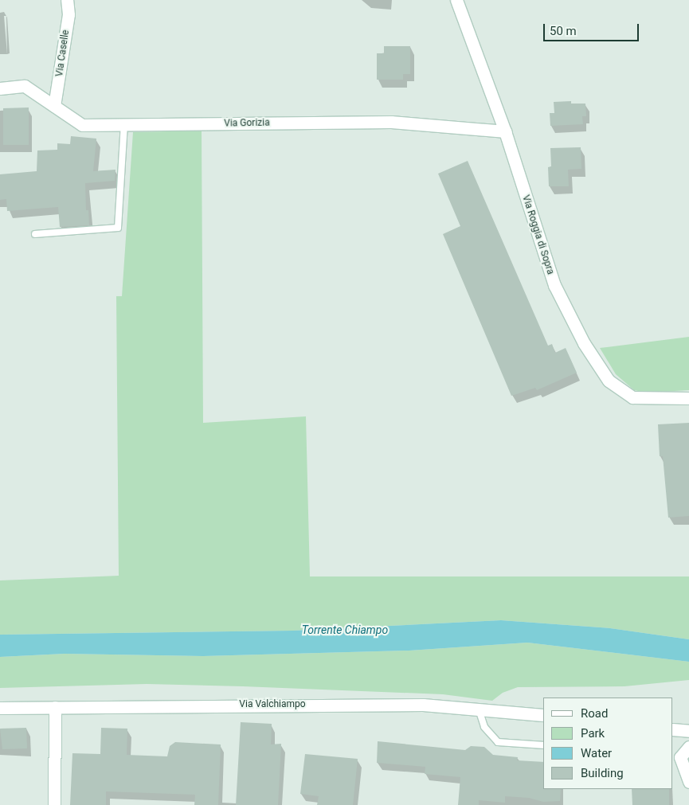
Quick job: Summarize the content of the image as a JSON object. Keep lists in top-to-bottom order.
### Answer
{
  "streets": {
    "street": [
      "Via Caselle",
      "Via Gorizia",
      "Via Roggia di Sopra",
      "Via Valchiampo"
    ]
  },
  "crossings": [
    ["Via Caselle", "Via Gorizia"],
    ["Via Gorizia", "Via Roggia di Sopra"]
  ],
  "water": ["Torrente Chiampo"],
  "legend": [
    "Road",
    "Park",
    "Water",
    "Building"
  ],
  "scale_bar": "50 m"
}
